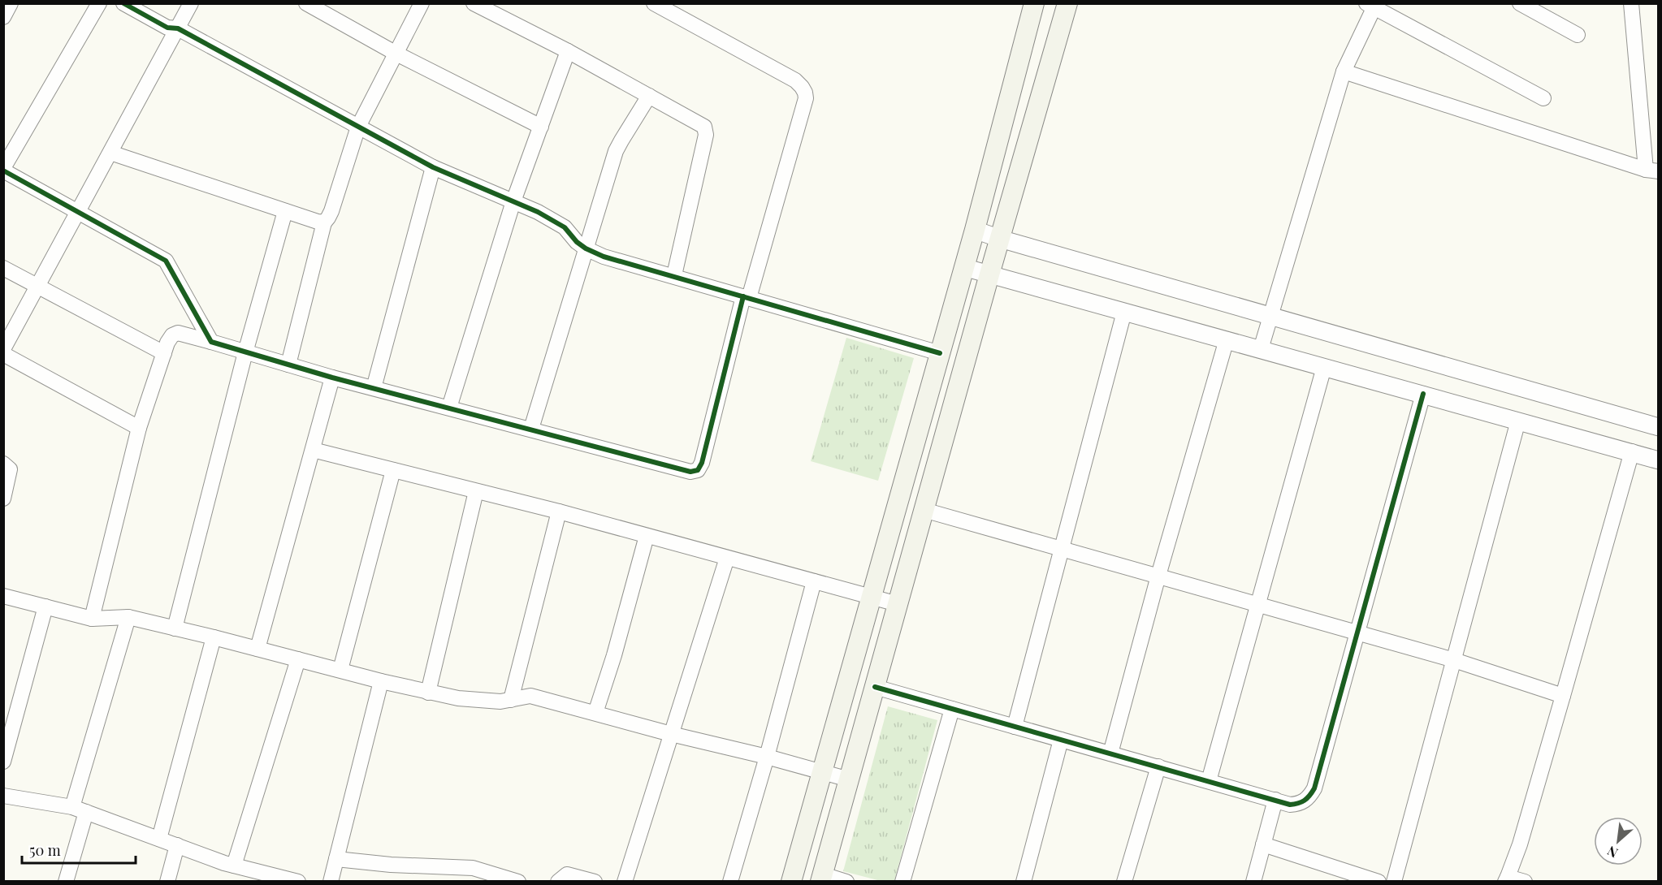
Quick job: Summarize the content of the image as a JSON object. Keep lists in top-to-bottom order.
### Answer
{
  "scale_bar": "50 m",
  "north": "bottom left"
}
